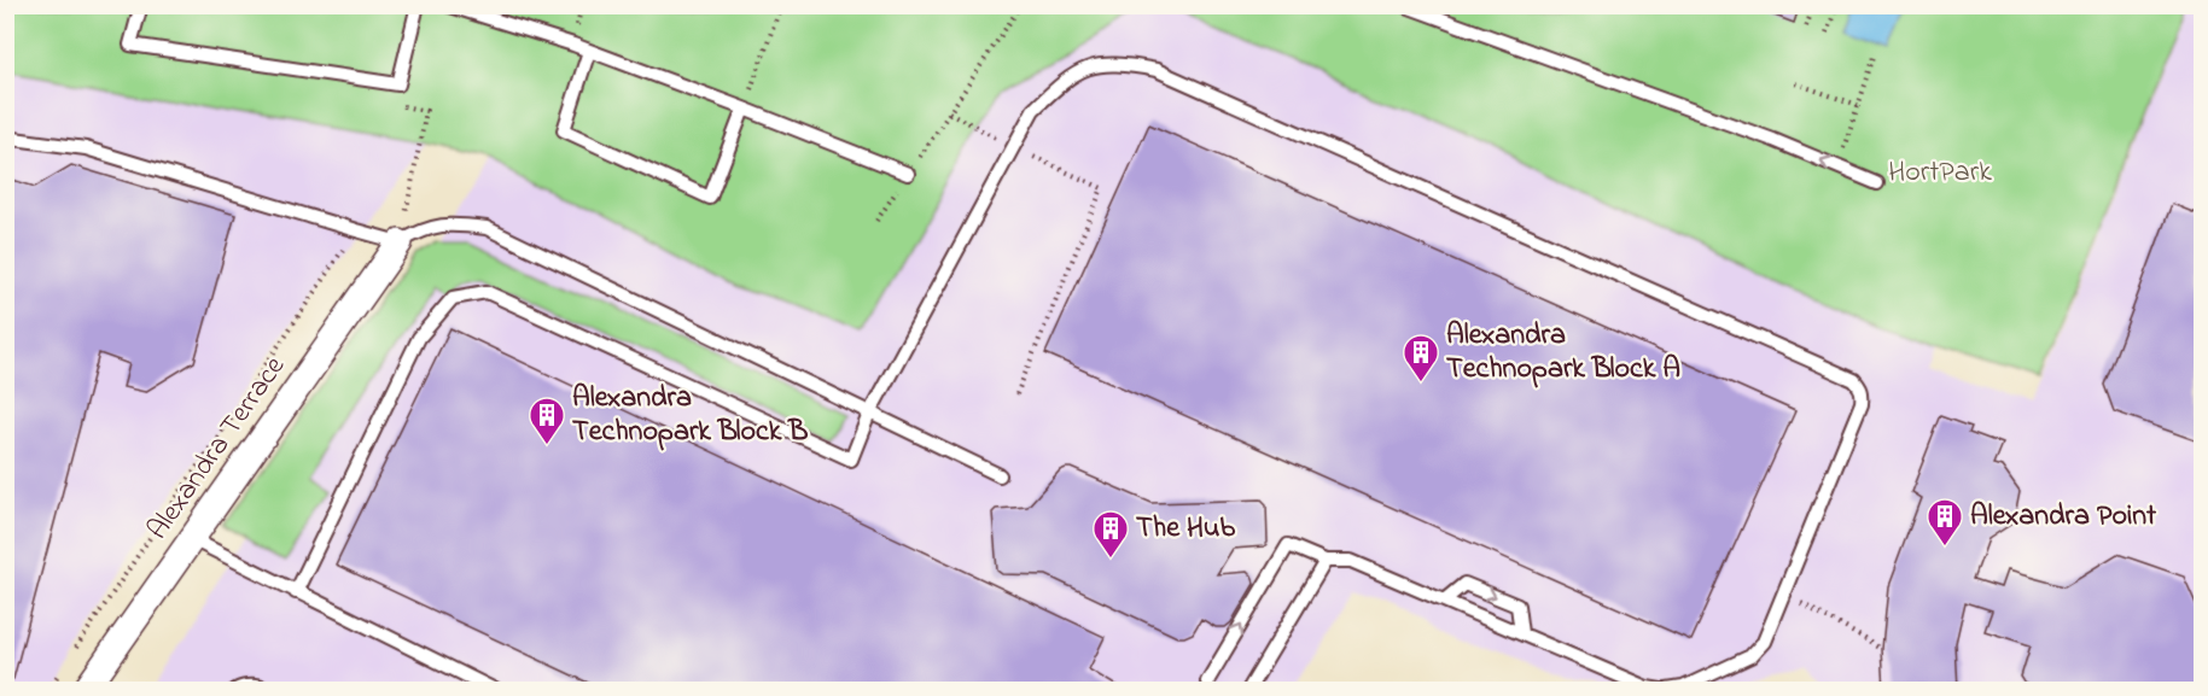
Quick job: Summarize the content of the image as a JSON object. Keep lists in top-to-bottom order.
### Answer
{
  "streets": {
    "street": ["Alexandra Terrace"]
  },
  "parks": ["HortPark"],
  "places": {
    "building": [
      "Alexandra Technopark Block A",
      "Alexandra Technopark Block B",
      "Alexandra Point",
      "The Hub"
    ]
  }
}
